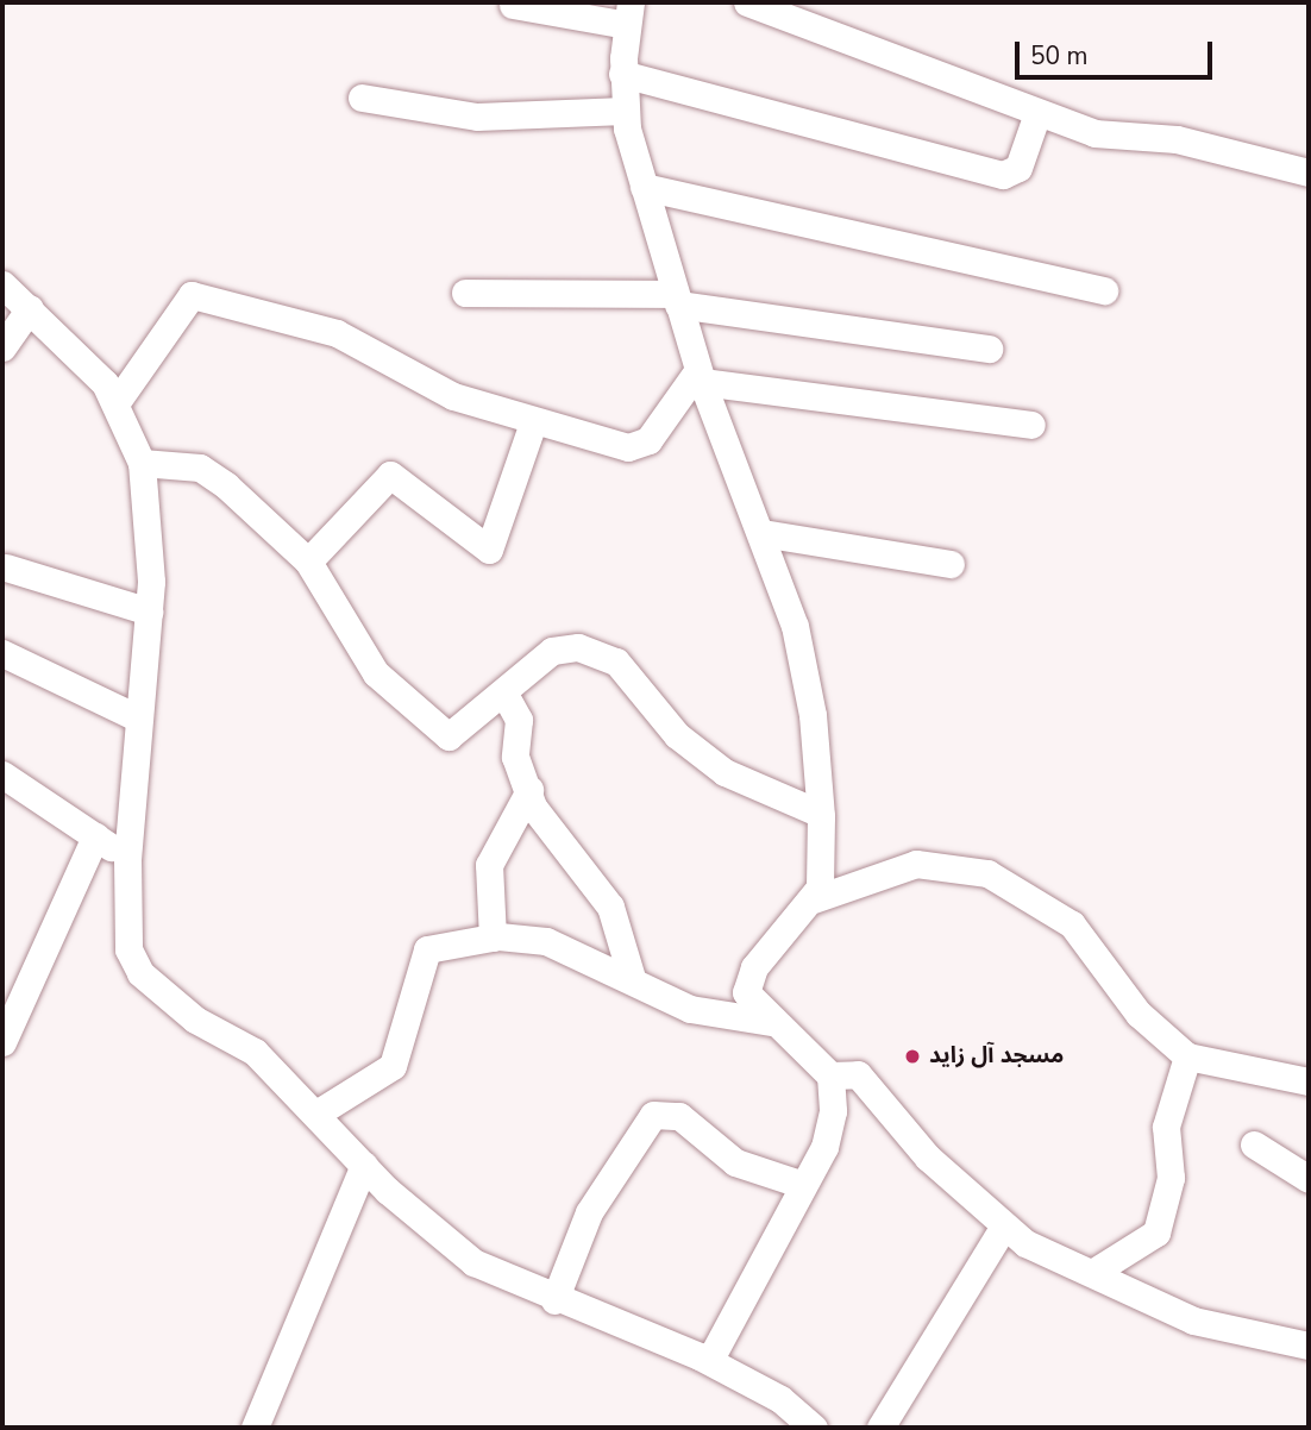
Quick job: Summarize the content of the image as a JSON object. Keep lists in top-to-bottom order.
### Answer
{
  "places": ["مسجد آل زايد"],
  "scale_bar": "50 m"
}
